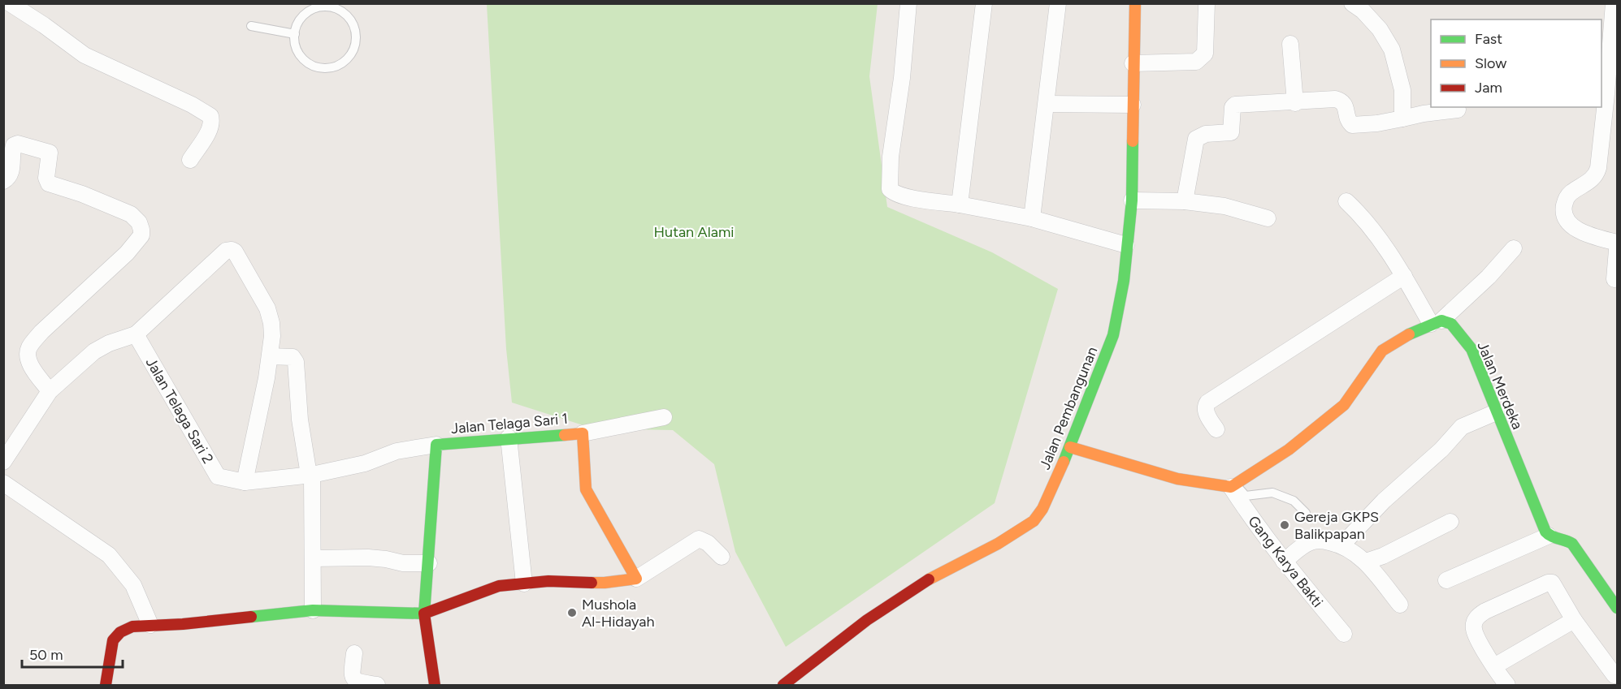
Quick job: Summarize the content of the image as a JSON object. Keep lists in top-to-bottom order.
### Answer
{
  "streets": {
    "street": [
      "Jalan Merdeka",
      "Jalan Pembangunan",
      "Jalan Telaga Sari 2",
      "Jalan Telaga Sari 1",
      "Gang Karya Bakti"
    ]
  },
  "crossings": [
    ["Jalan Telaga Sari 2", "Jalan Telaga Sari 1"]
  ],
  "parks": ["Hutan Alami"],
  "places": ["Gereja GKPS Balikpapan", "Mushola Al-Hidayah"],
  "legend": ["Fast", "Slow", "Jam"],
  "scale_bar": "50 m"
}
